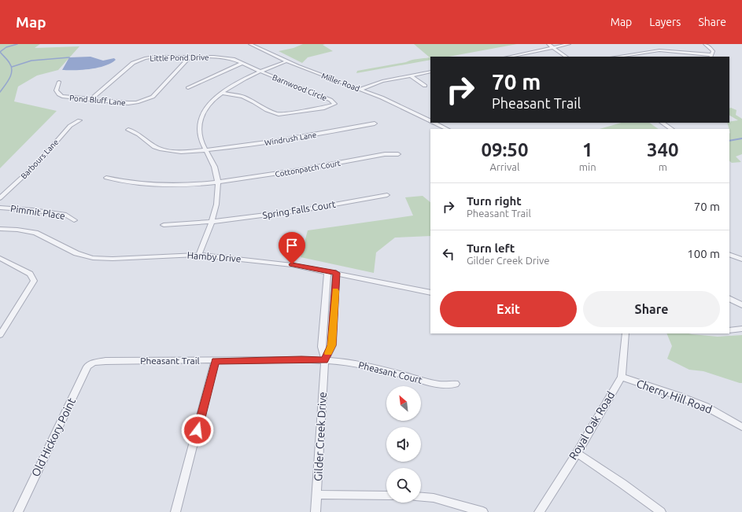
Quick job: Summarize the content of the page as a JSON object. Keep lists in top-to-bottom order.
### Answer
{
  "streets": {
    "street": [
      "Little Pond Drive",
      "Miller Road",
      "Barnwood Circle",
      "Pond Bluff Lane",
      "Windrush Lane",
      "Barbours Lane",
      "Cottonpatch Court",
      "Spring Falls Court",
      "Pimmit Place",
      "Hamby Drive",
      "Pheasant Trail",
      "Pheasant Court",
      "Cherry Hill Road",
      "Royal Oak Road",
      "Gilder Creek Drive",
      "Old Hickory Point"
    ]
  },
  "crossings": [
    ["Little Pond Drive", "Barnwood Circle"],
    ["Little Pond Drive", "Pond Bluff Lane"],
    ["Hamby Drive", "Gilder Creek Drive"],
    ["Pheasant Trail", "Pheasant Court"],
    ["Pheasant Trail", "Gilder Creek Drive"],
    ["Pheasant Trail", "Old Hickory Point"],
    ["Pheasant Court", "Gilder Creek Drive"],
    ["Cherry Hill Road", "Royal Oak Road"]
  ],
  "north": "top left",
  "page": {
    "header": "Map",
    "nav": ["Map", "Layers", "Share"],
    "turn": ["70 m", "Pheasant Trail"],
    "eta": [
      "09:50",
      "Arrival",
      "1",
      "min",
      "340",
      "m"
    ],
    "list": [
      {
        "name": "Turn right",
        "note": "Pheasant Trail",
        "value": "70 m"
      },
      {
        "name": "Turn left",
        "note": "Gilder Creek Drive",
        "value": "100 m"
      }
    ],
    "buttons": ["Exit", "Share"]
  }
}
